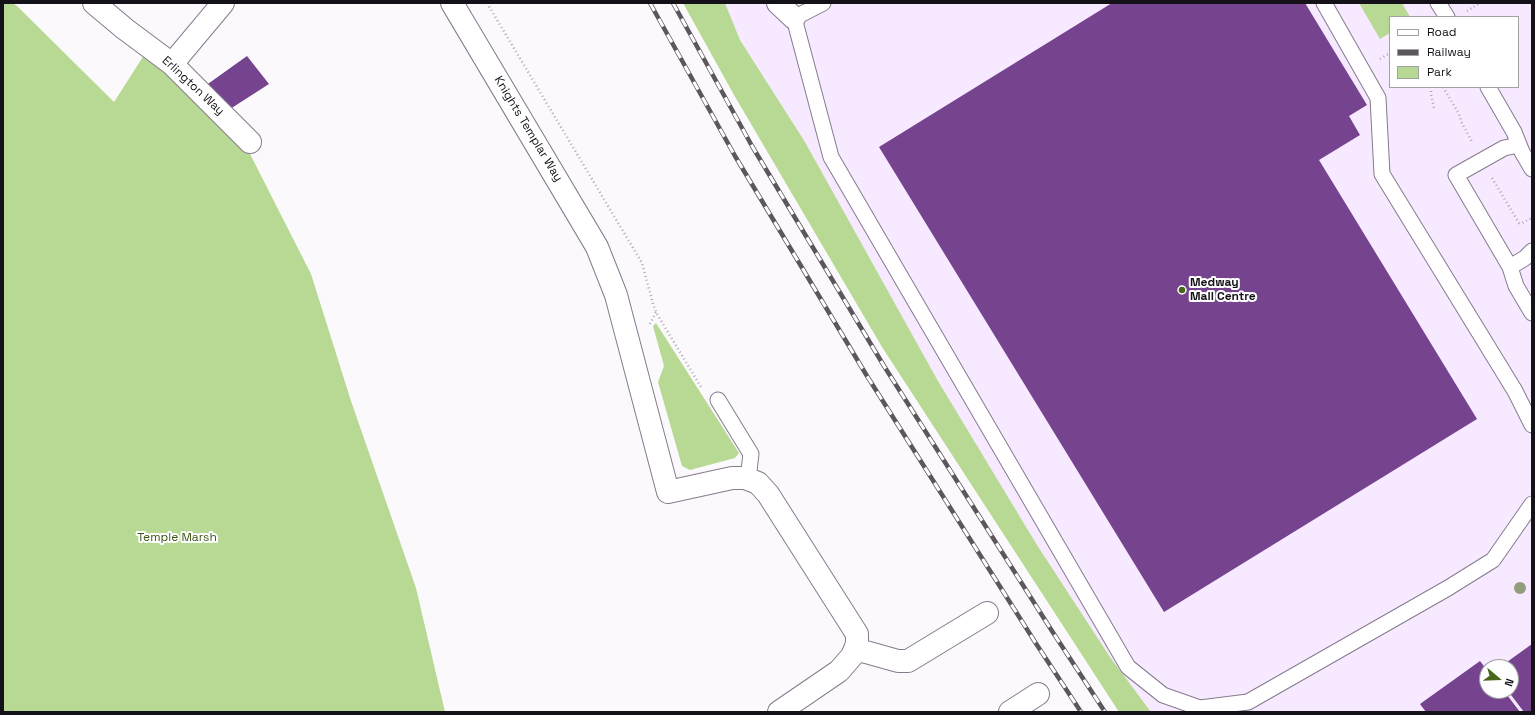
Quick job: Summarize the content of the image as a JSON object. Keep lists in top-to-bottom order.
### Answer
{
  "streets": {
    "street": ["Erlington Way", "Knights Templar Way"]
  },
  "parks": ["Temple Marsh"],
  "places": ["Medway Mail Centre"],
  "legend": ["Road", "Railway", "Park"],
  "north": "right"
}
